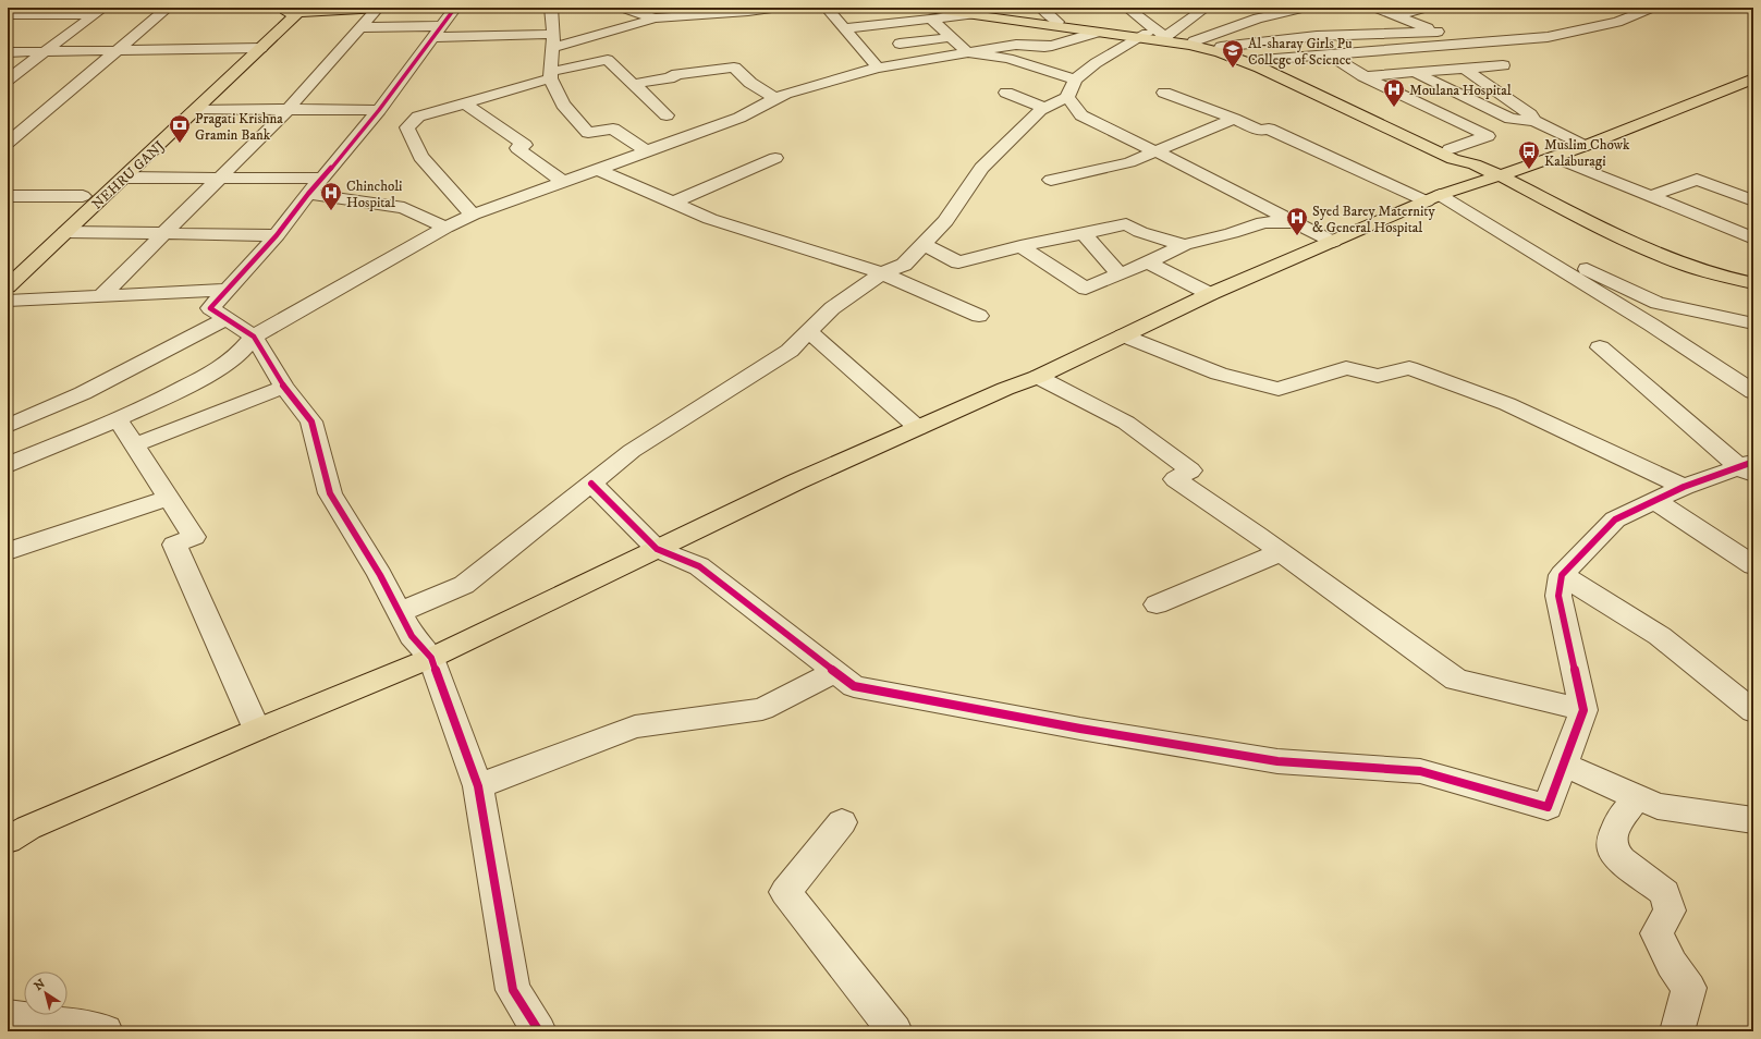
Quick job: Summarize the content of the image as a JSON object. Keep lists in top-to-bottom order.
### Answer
{
  "streets": {
    "main road": ["NEHRU GANJ"]
  },
  "places": {
    "school or university": ["Al-sharay Girls Pu College of Science"],
    "hospital": ["Moulana Hospital", "Chincholi Hospital", "Syed Barey Maternity & General Hospital"],
    "bank": ["Pragati Krishna Gramin Bank"],
    "bus stop": ["Muslim Chowk Kalaburagi"]
  },
  "north": "top left"
}
